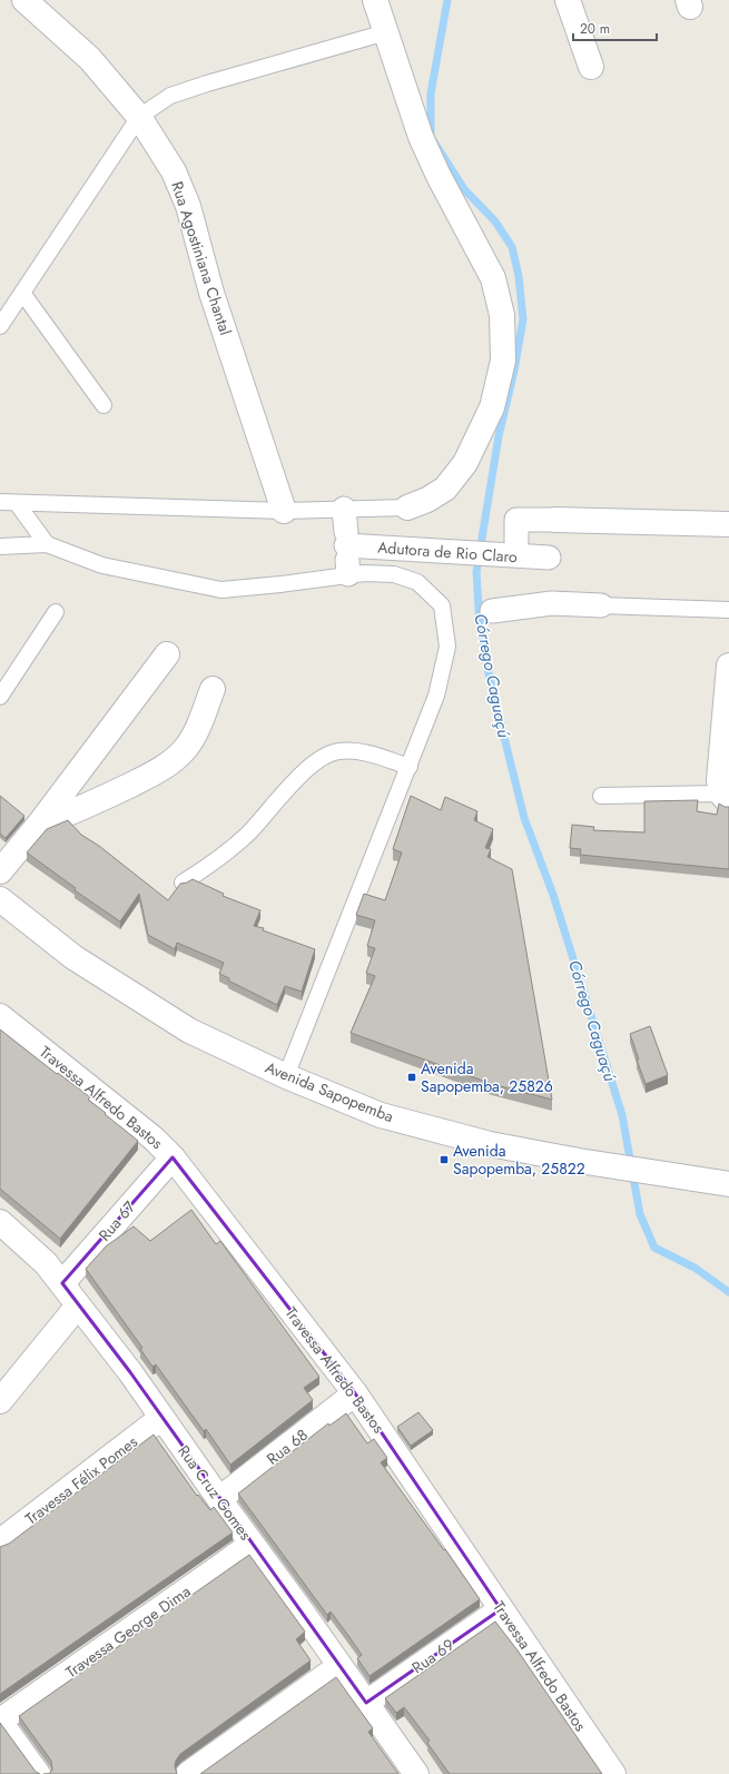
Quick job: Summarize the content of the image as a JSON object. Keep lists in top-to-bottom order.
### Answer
{
  "streets": {
    "street": [
      "Rua Agostiniana Chantal",
      "Adutora de Rio Claro",
      "Avenida Sapopemba",
      "Travessa Alfredo Bastos",
      "Rua 67",
      "Rua 68",
      "Travessa Félix Pomes",
      "Rua Cruz Gomes",
      "Travessa George Dima",
      "Rua 69"
    ]
  },
  "crossings": [
    ["Travessa Alfredo Bastos", "Rua 67"],
    ["Travessa Alfredo Bastos", "Rua 68"],
    ["Travessa Alfredo Bastos", "Rua 69"],
    ["Rua 67", "Rua Cruz Gomes"],
    ["Rua 68", "Rua Cruz Gomes"],
    ["Travessa Félix Pomes", "Rua Cruz Gomes"],
    ["Rua Cruz Gomes", "Travessa George Dima"],
    ["Rua Cruz Gomes", "Rua 69"]
  ],
  "water": ["Córrego Caguaçú"],
  "places": {
    "transit": ["Avenida Sapopemba, 25826", "Avenida Sapopemba, 25822"]
  },
  "scale_bar": "20 m"
}
